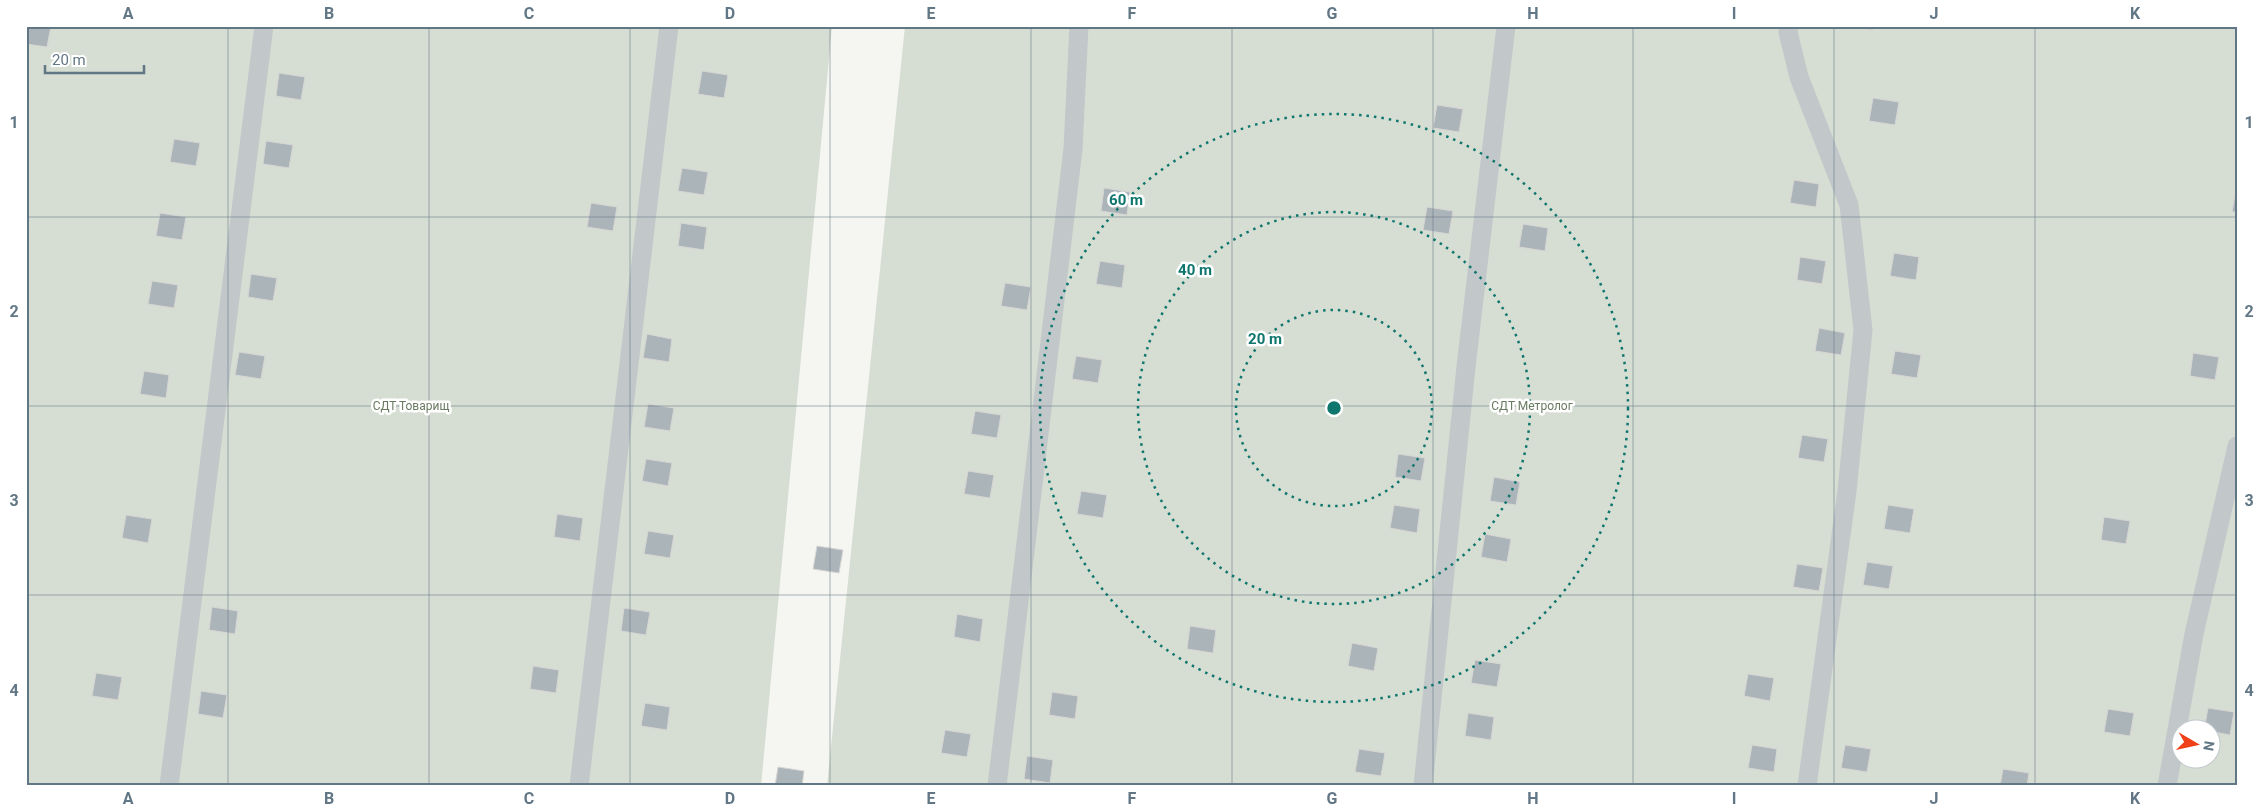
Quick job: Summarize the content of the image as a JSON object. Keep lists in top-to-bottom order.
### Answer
{
  "parks": ["СДТ Товарищ", "СДТ Метролог"],
  "scale_bar": "20 m",
  "north": "right",
  "grid": {
    "columns": [
      "A",
      "B",
      "C",
      "D",
      "E",
      "F",
      "G",
      "H",
      "I",
      "J",
      "K"
    ],
    "rows": [
      "1",
      "2",
      "3",
      "4"
    ]
  },
  "rings": ["60 m", "40 m", "20 m"]
}
